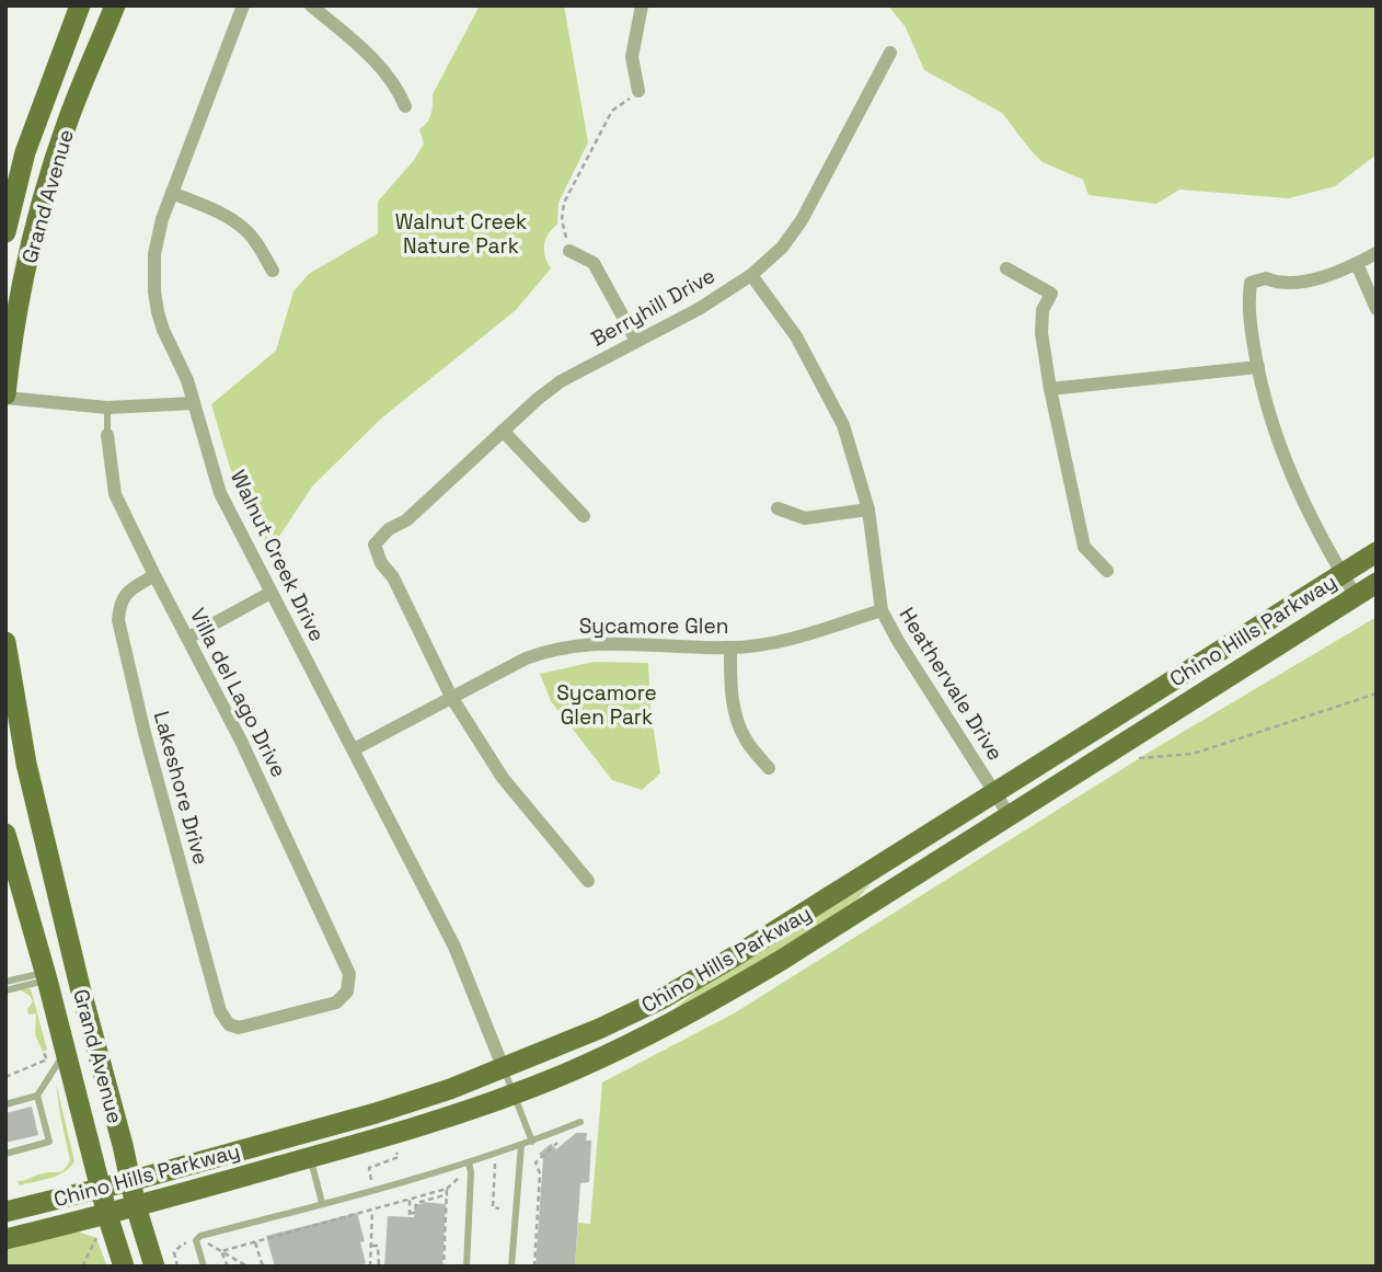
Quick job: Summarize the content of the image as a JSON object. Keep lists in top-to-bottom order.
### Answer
{
  "streets": {
    "main road": ["Grand Avenue", "Chino Hills Parkway"],
    "street": [
      "Berryhill Drive",
      "Walnut Creek Drive",
      "Sycamore Glen",
      "Heathervale Drive",
      "Villa del Lago Drive",
      "Lakeshore Drive"
    ]
  },
  "crossings": [
    ["Grand Avenue", "Chino Hills Parkway"],
    ["Berryhill Drive", "Sycamore Glen"],
    ["Berryhill Drive", "Heathervale Drive"],
    ["Walnut Creek Drive", "Sycamore Glen"],
    ["Walnut Creek Drive", "Chino Hills Parkway"],
    ["Sycamore Glen", "Heathervale Drive"],
    ["Chino Hills Parkway", "Heathervale Drive"],
    ["Villa del Lago Drive", "Lakeshore Drive"]
  ],
  "parks": ["Walnut Creek Nature Park", "Sycamore Glen Park"]
}
